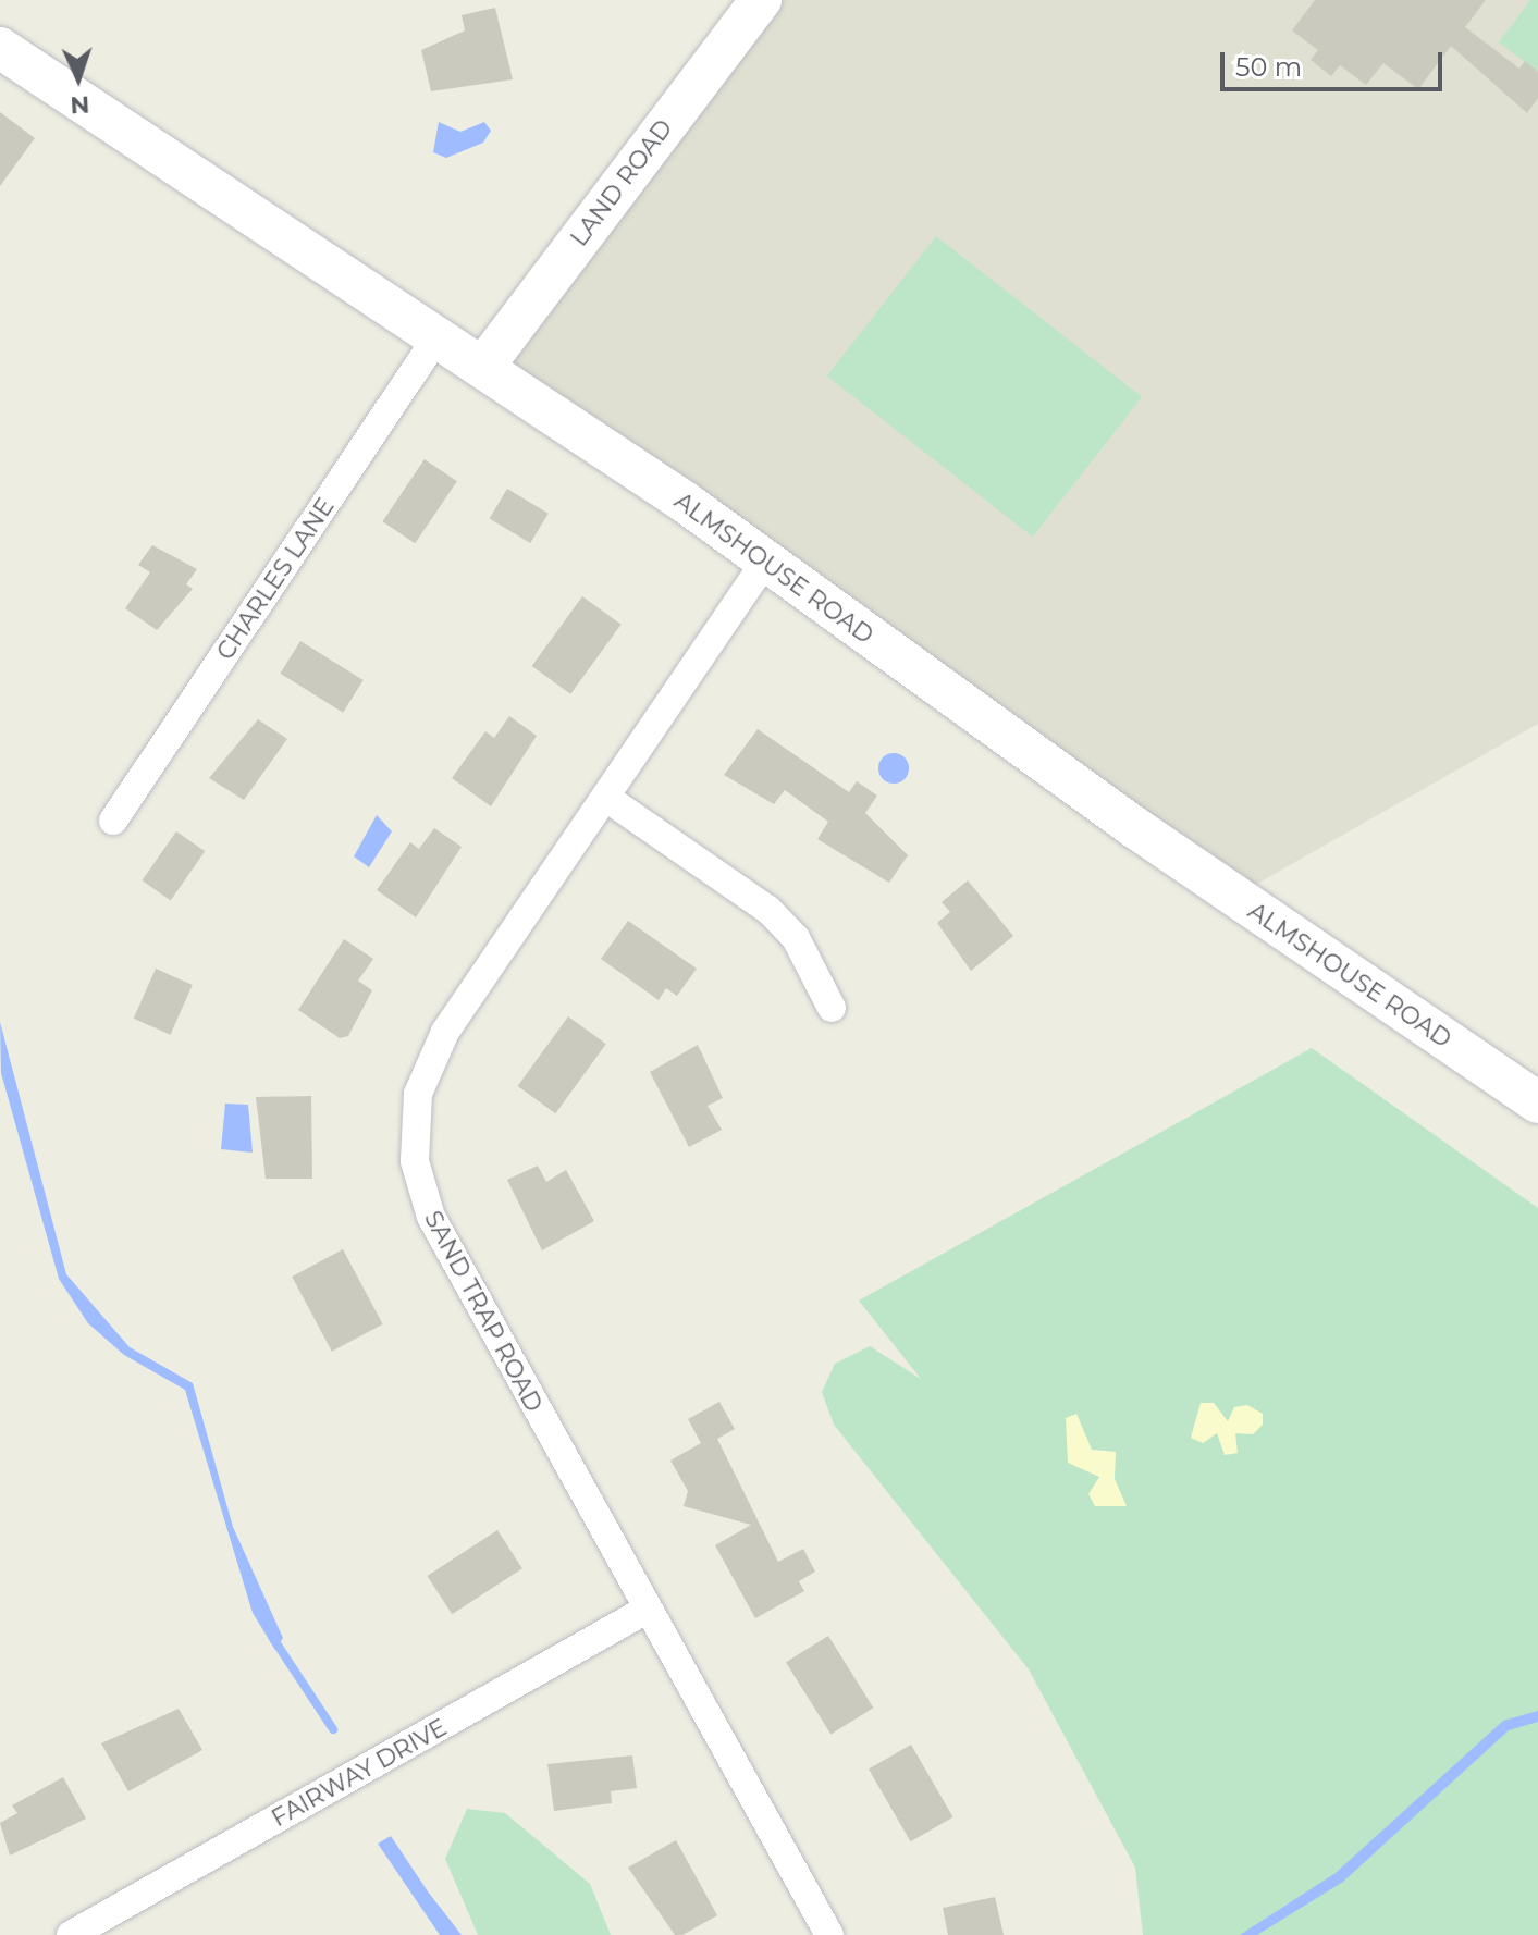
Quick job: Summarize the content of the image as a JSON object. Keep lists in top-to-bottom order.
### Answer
{
  "streets": {
    "main road": ["LAND ROAD", "ALMSHOUSE ROAD"],
    "street": ["CHARLES LANE", "SAND TRAP ROAD", "FAIRWAY DRIVE"]
  },
  "crossings": [
    ["LAND ROAD", "ALMSHOUSE ROAD"],
    ["ALMSHOUSE ROAD", "CHARLES LANE"],
    ["ALMSHOUSE ROAD", "SAND TRAP ROAD"],
    ["SAND TRAP ROAD", "FAIRWAY DRIVE"]
  ],
  "scale_bar": "50 m",
  "north": "bottom"
}
